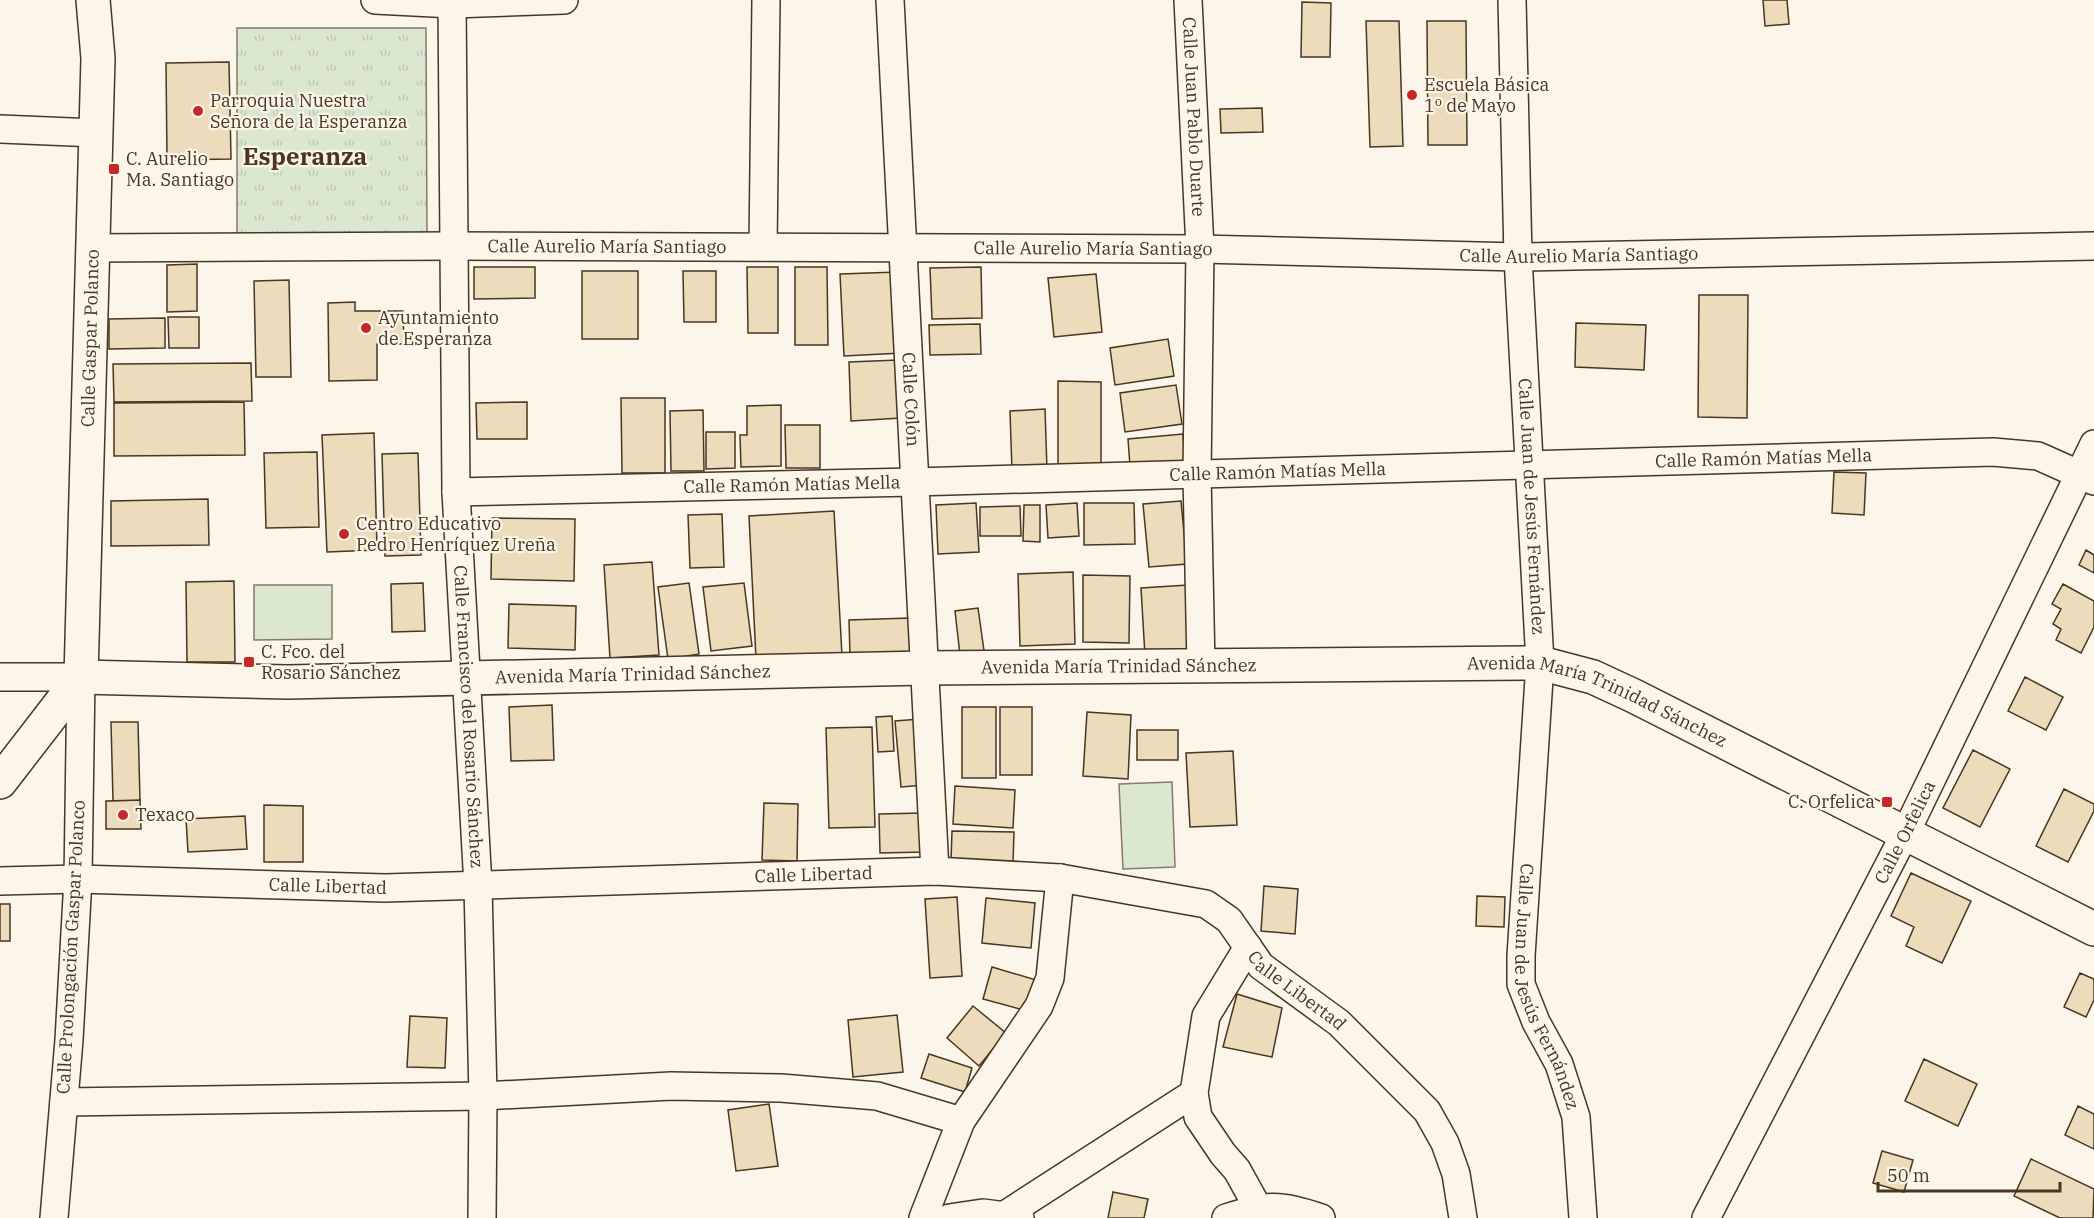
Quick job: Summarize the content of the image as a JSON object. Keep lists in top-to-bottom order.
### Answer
{
  "streets": {
    "main road": ["Calle Gaspar Polanco", "Avenida María Trinidad Sánchez"],
    "street": [
      "Calle Juan Pablo Duarte",
      "Calle Aurelio María Santiago",
      "Calle Colón",
      "Calle Ramón Matías Mella",
      "Calle Juan de Jesús Fernández",
      "Calle Francisco del Rosario Sánchez",
      "Calle Orfelica",
      "Calle Libertad",
      "Calle Prolongación Gaspar Polanco"
    ]
  },
  "crossings": [
    ["Calle Juan Pablo Duarte", "Calle Aurelio María Santiago"],
    ["Calle Juan Pablo Duarte", "Calle Ramón Matías Mella"],
    ["Calle Juan Pablo Duarte", "Avenida María Trinidad Sánchez"],
    ["Calle Aurelio María Santiago", "Calle Gaspar Polanco"],
    ["Calle Aurelio María Santiago", "Calle Colón"],
    ["Calle Aurelio María Santiago", "Calle Juan de Jesús Fernández"],
    ["Calle Aurelio María Santiago", "Calle Francisco del Rosario Sánchez"],
    ["Calle Gaspar Polanco", "Avenida María Trinidad Sánchez"],
    ["Calle Gaspar Polanco", "Calle Prolongación Gaspar Polanco"],
    ["Calle Colón", "Calle Ramón Matías Mella"],
    ["Calle Colón", "Avenida María Trinidad Sánchez"],
    ["Calle Colón", "Calle Libertad"],
    ["Calle Ramón Matías Mella", "Calle Juan de Jesús Fernández"],
    ["Calle Ramón Matías Mella", "Calle Francisco del Rosario Sánchez"],
    ["Calle Ramón Matías Mella", "Calle Orfelica"],
    ["Calle Juan de Jesús Fernández", "Avenida María Trinidad Sánchez"],
    ["Avenida María Trinidad Sánchez", "Calle Francisco del Rosario Sánchez"],
    ["Avenida María Trinidad Sánchez", "Calle Orfelica"],
    ["Avenida María Trinidad Sánchez", "Calle Prolongación Gaspar Polanco"],
    ["Calle Francisco del Rosario Sánchez", "Calle Libertad"],
    ["Calle Libertad", "Calle Prolongación Gaspar Polanco"]
  ],
  "districts": ["Esperanza"],
  "places": {
    "other": [
      "Escuela Básica 1º de Mayo",
      "Parroquia Nuestra Señora de la Esperanza",
      "Ayuntamiento de Esperanza",
      "Centro Educativo Pedro Henríquez Ureña",
      "Texaco"
    ],
    "transit": ["C. Aurelio Ma. Santiago", "C. Fco. del Rosario Sánchez", "C. Orfelica"]
  },
  "scale_bar": "50 m"
}
